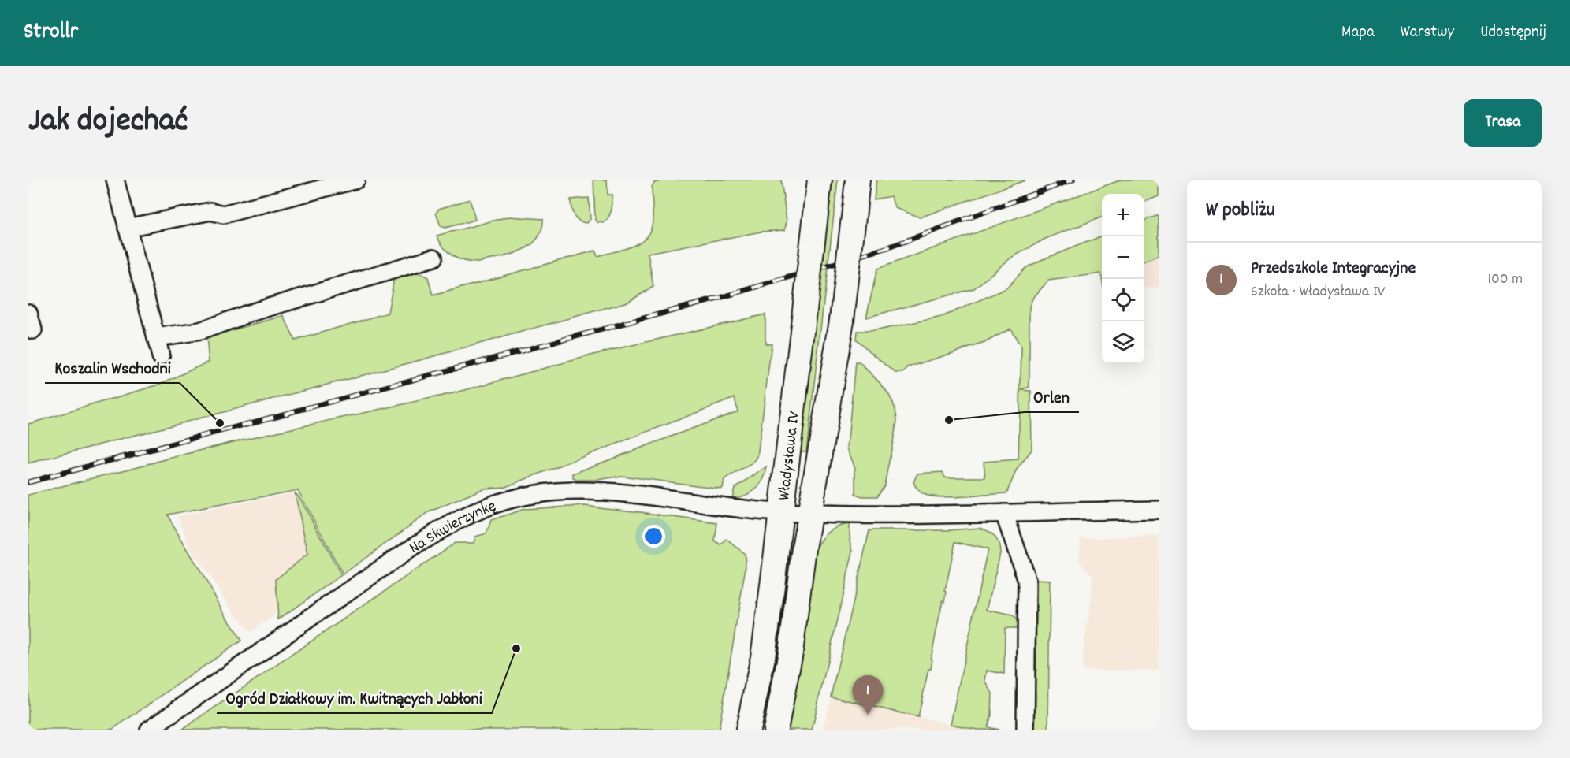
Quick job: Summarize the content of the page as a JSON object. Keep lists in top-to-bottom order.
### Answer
{
  "streets": {
    "main road": ["Władysława IV"],
    "street": ["Na Skwierzynkę"]
  },
  "crossings": [
    ["Władysława IV", "Na Skwierzynkę"]
  ],
  "places": ["Orlen", "Koszalin Wschodni", "Ogród Działkowy im. Kwitnących Jabłoni"],
  "page": {
    "header": "Strollr",
    "nav": ["Mapa", "Warstwy", "Udostępnij"],
    "title": "Jak dojechać",
    "buttons": "Trasa",
    "heading": "W pobliżu",
    "map_buttons": ["+", "−"],
    "list": [
      {
        "mark": "1",
        "name": "Przedszkole Integracyjne",
        "note": "Szkoła · Władysława IV",
        "value": "100 m"
      }
    ],
    "pins": "1"
  }
}
